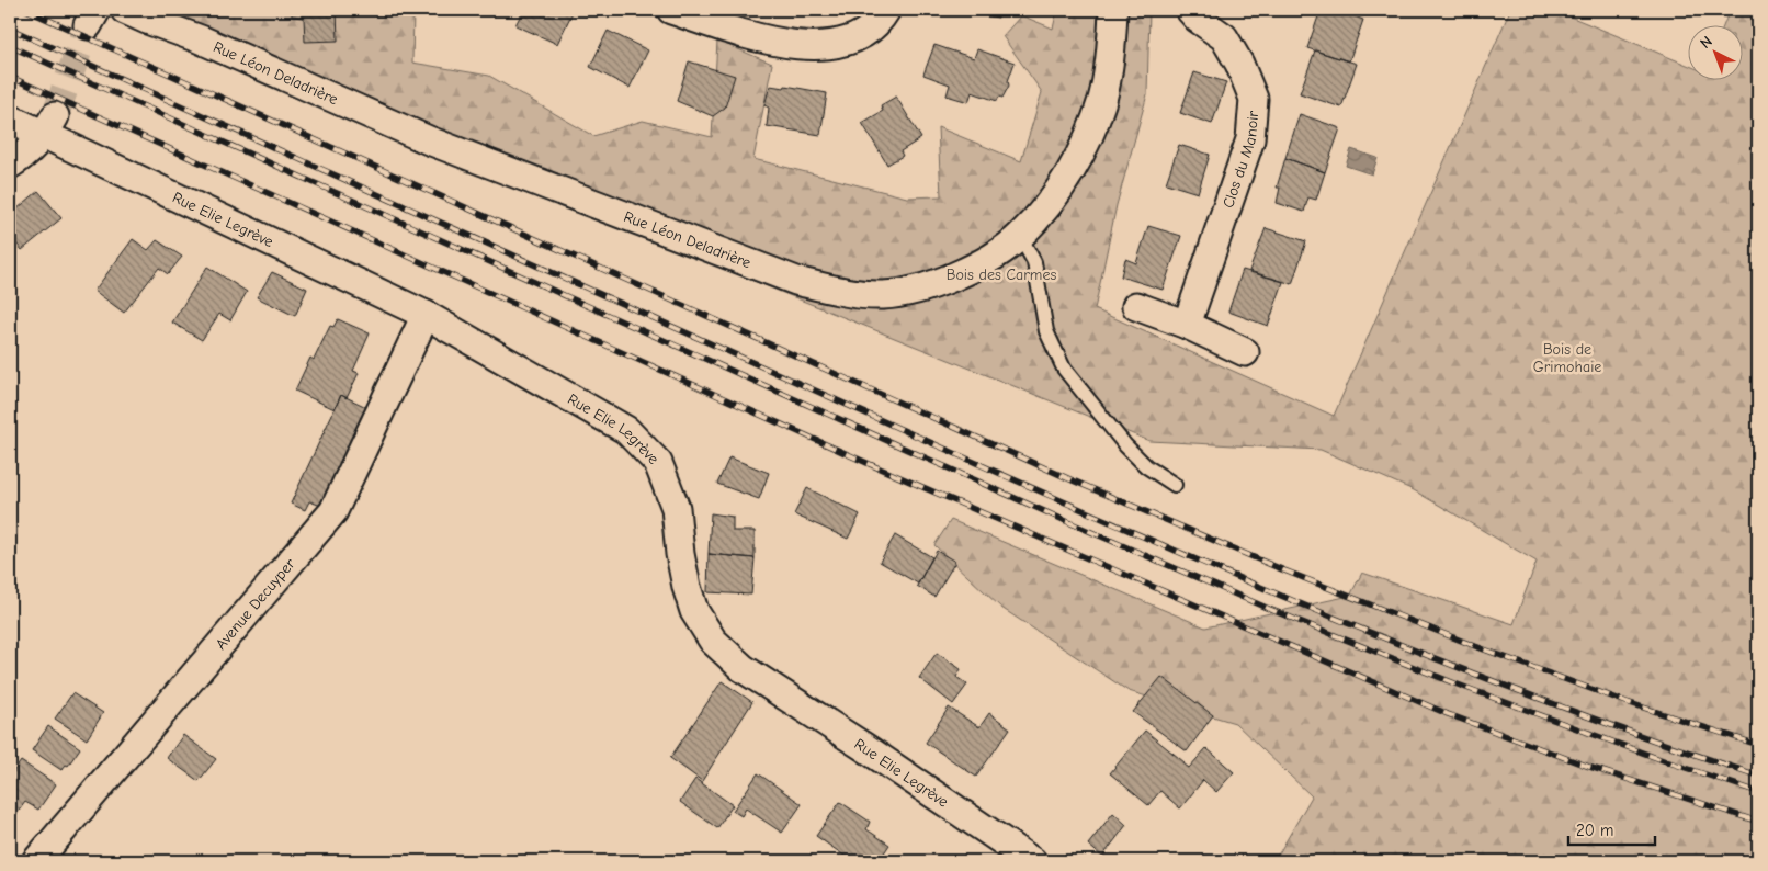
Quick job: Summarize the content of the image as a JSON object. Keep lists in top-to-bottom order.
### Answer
{
  "streets": {
    "street": [
      "Rue Léon Deladrière",
      "Clos du Manoir",
      "Rue Elie Legrève",
      "Avenue Decuyper"
    ]
  },
  "crossings": [
    ["Rue Elie Legrève", "Avenue Decuyper"]
  ],
  "parks": ["Bois des Carmes", "Bois de Grimohaie"],
  "scale_bar": "20 m",
  "north": "top left"
}
